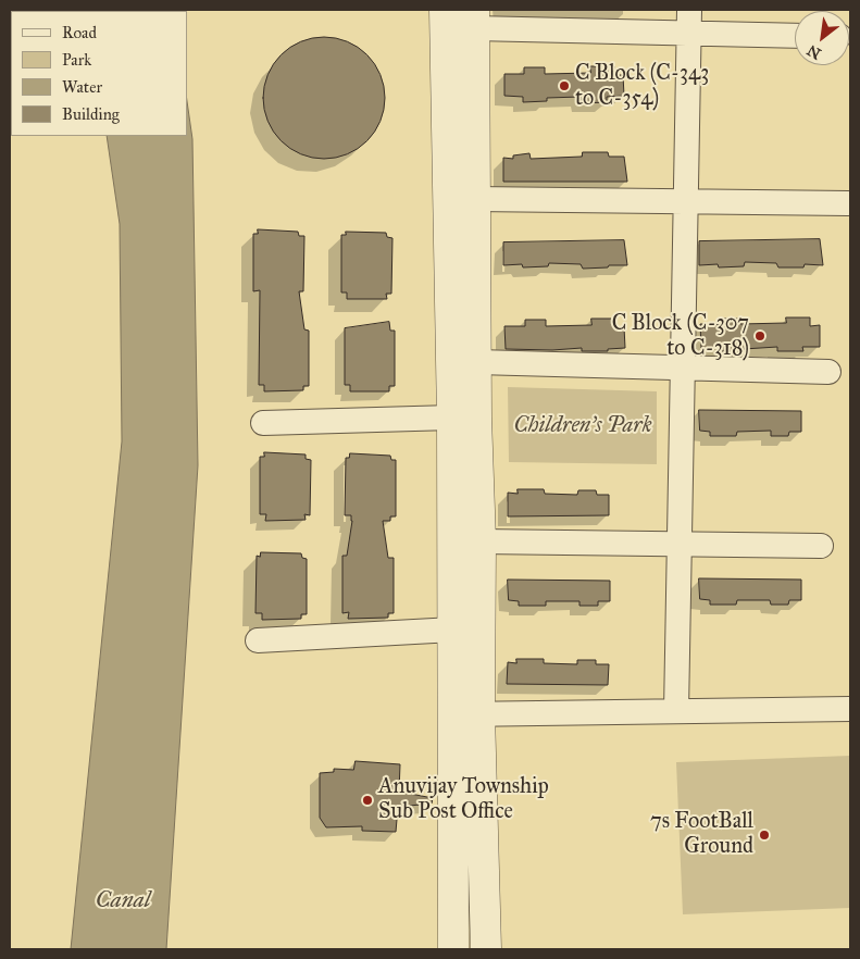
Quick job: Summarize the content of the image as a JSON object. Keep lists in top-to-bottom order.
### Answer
{
  "water": ["Canal"],
  "parks": ["Children's Park"],
  "places": [
    "C Block (C-343 to C-354)",
    "C Block (C-307 to C-318)",
    "Anuvijay Township Sub Post Office",
    "7s FootBall Ground"
  ],
  "legend": [
    "Road",
    "Park",
    "Water",
    "Building"
  ],
  "north": "bottom left"
}
